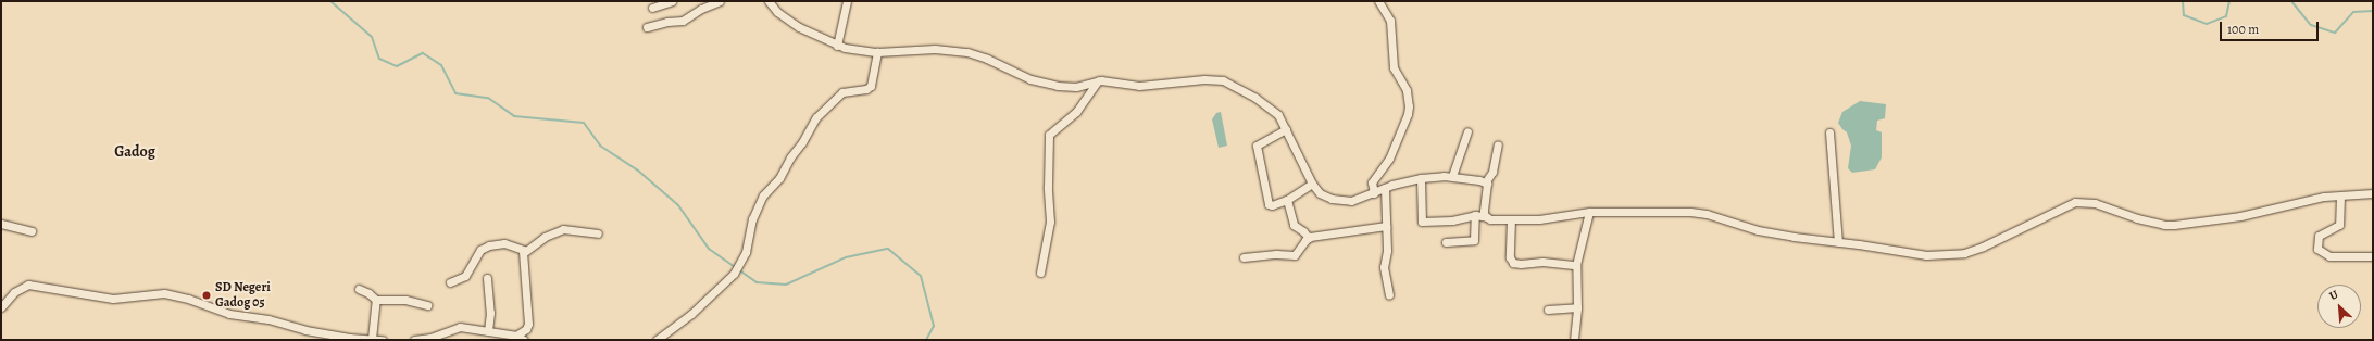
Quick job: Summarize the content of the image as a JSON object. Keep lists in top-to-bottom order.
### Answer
{
  "districts": ["Gadog"],
  "places": ["SD Negeri Gadog 05"],
  "scale_bar": "100 m",
  "north": "top left"
}
